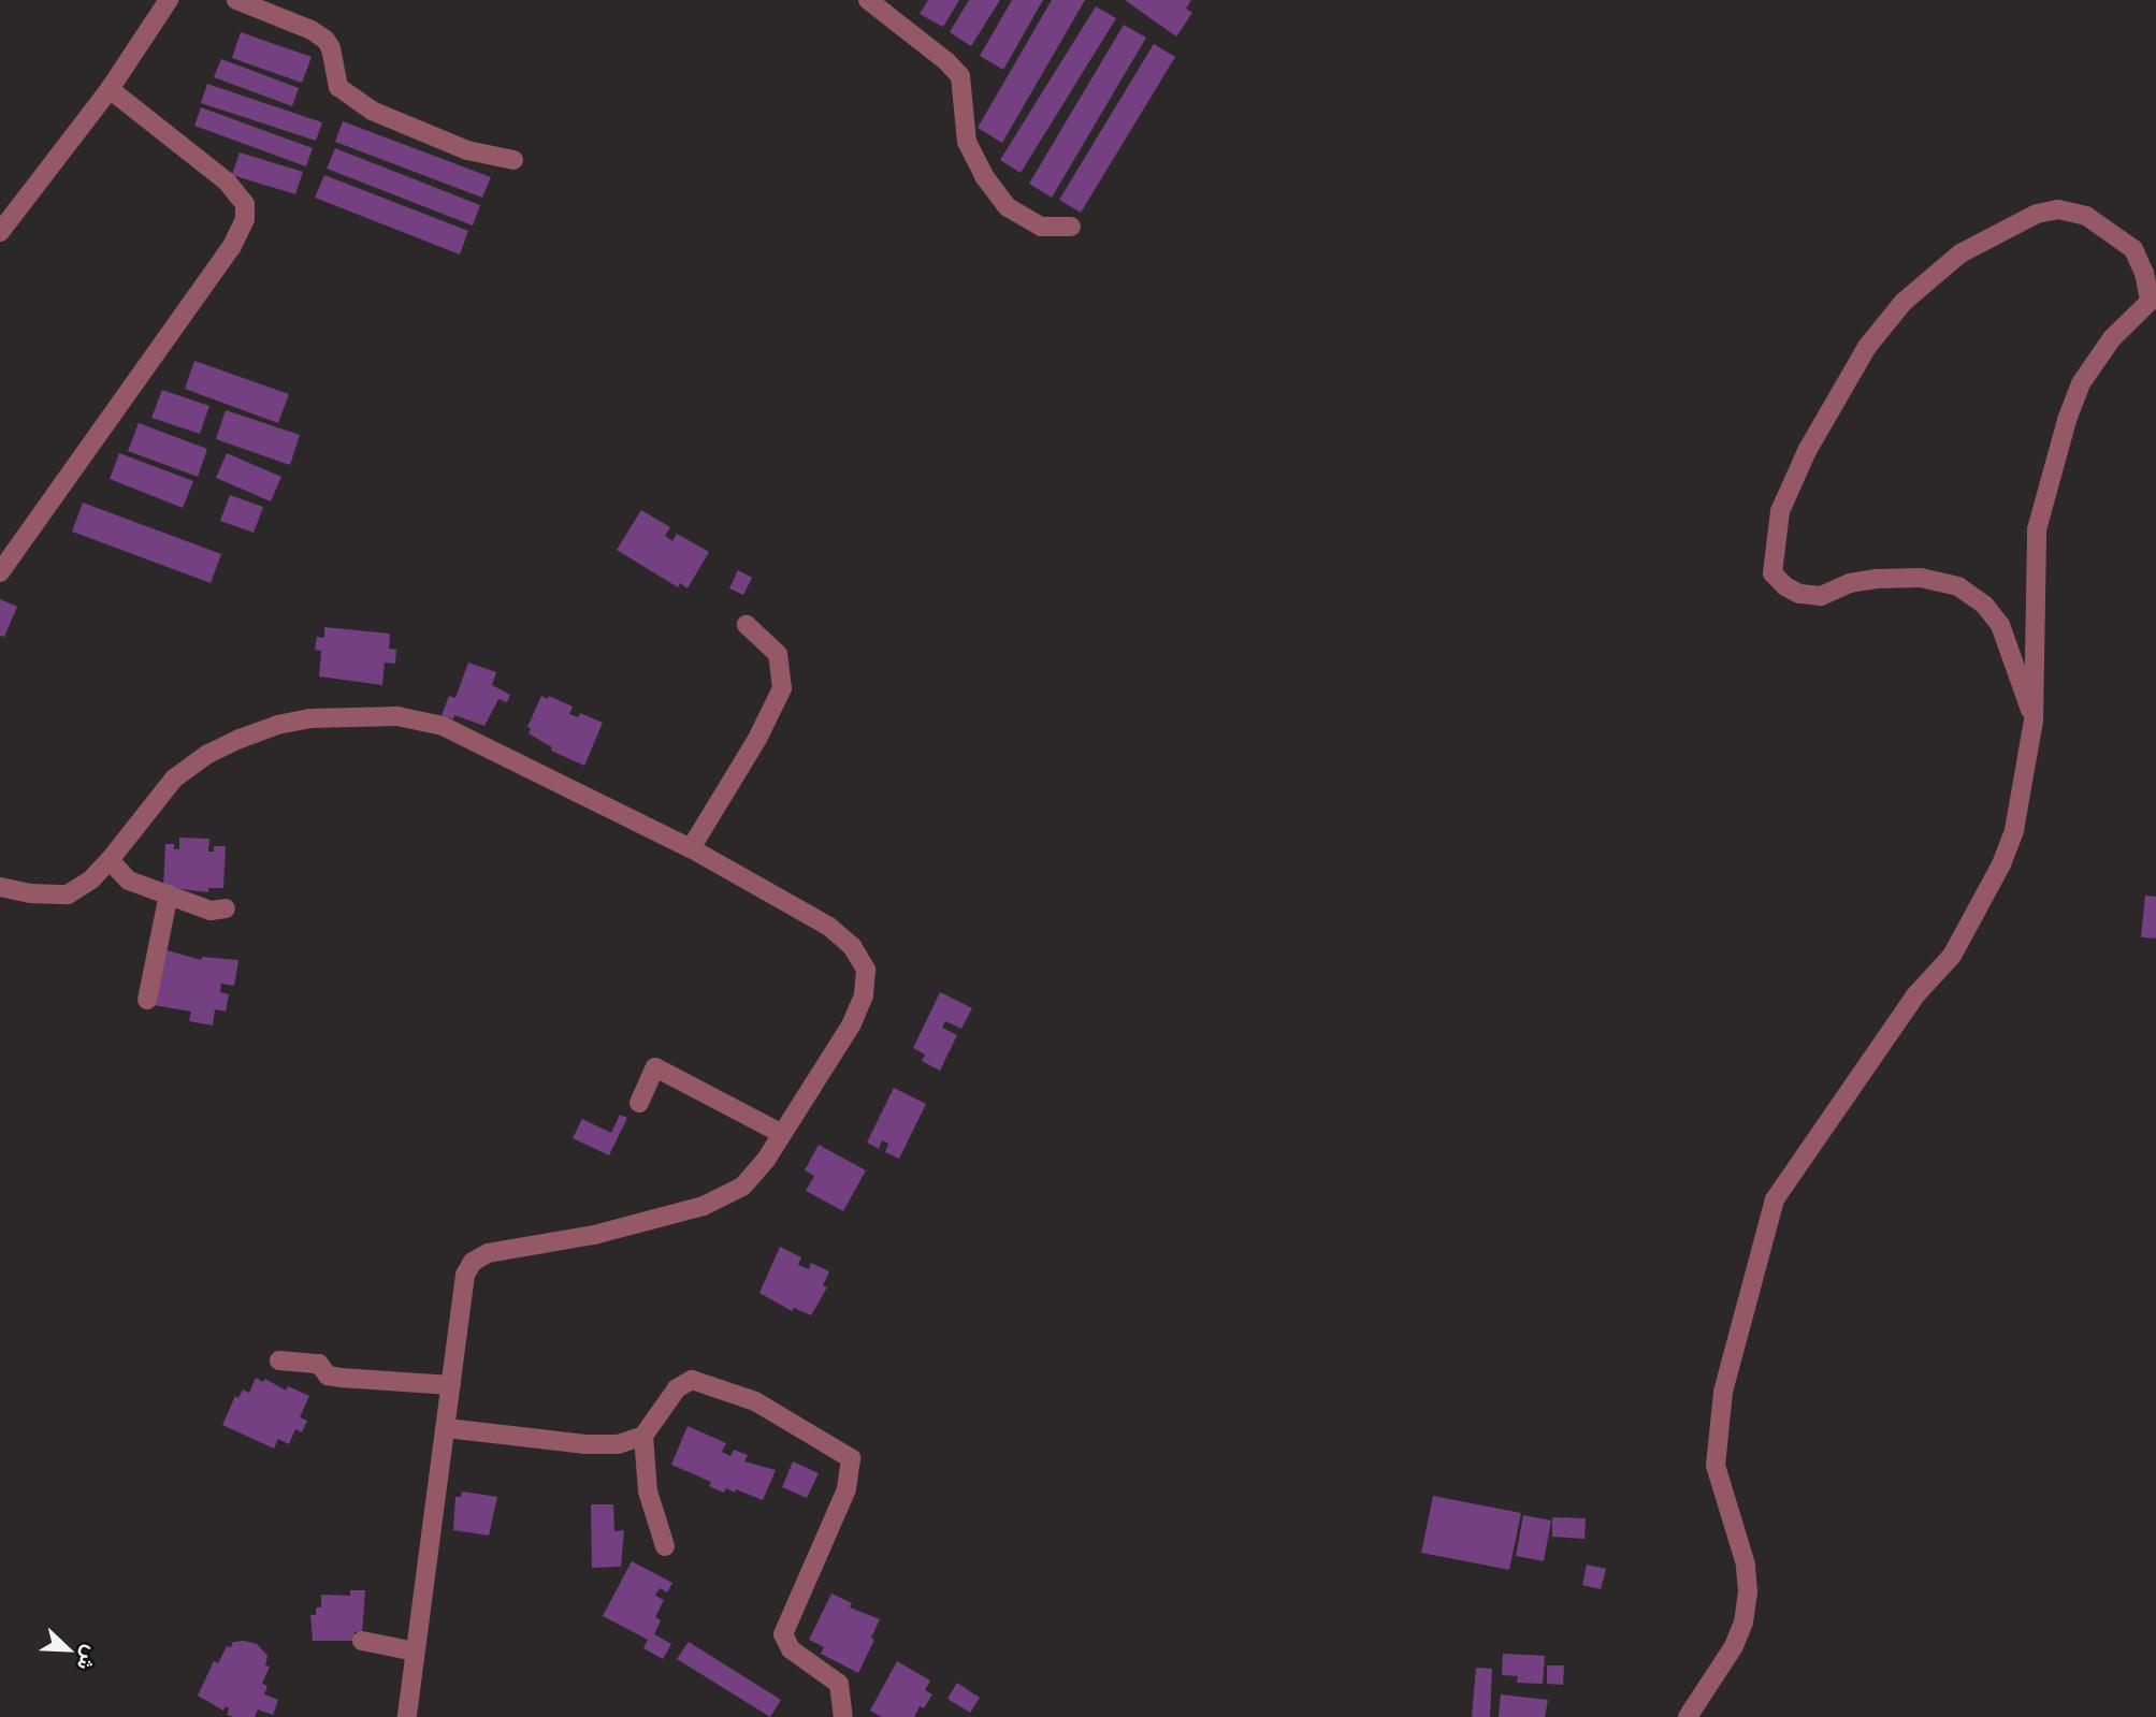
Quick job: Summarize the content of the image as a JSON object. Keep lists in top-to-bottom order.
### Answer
{
  "north": "bottom right"
}
